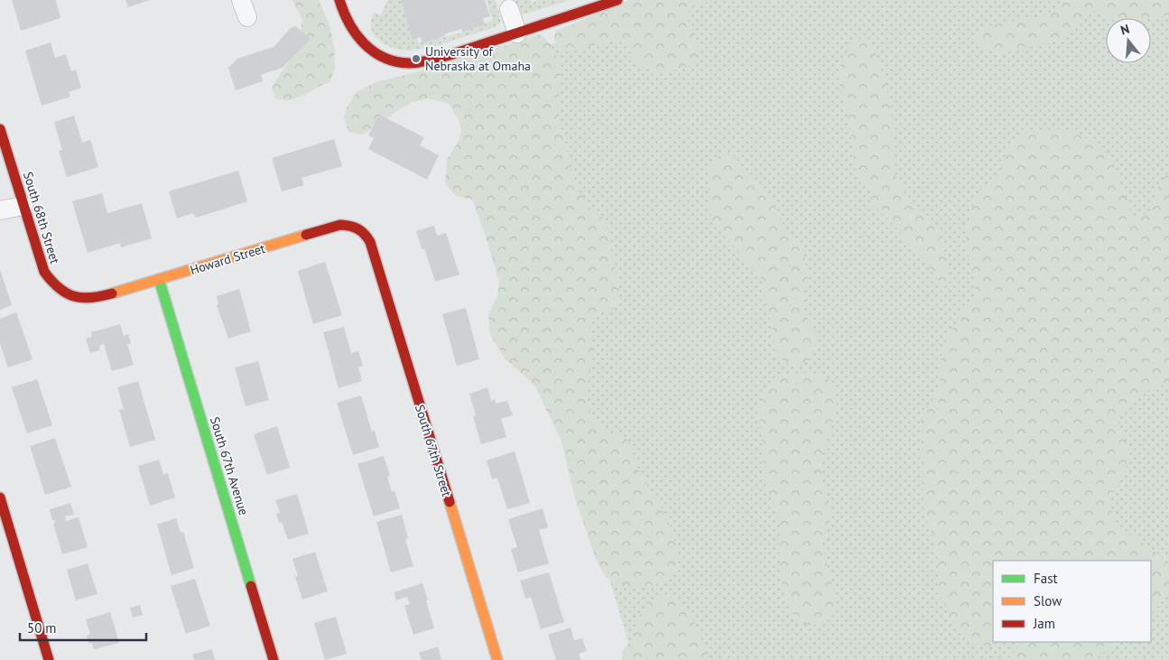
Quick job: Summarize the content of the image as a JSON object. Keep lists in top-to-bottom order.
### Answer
{
  "streets": {
    "street": [
      "South 68th Street",
      "Howard Street",
      "South 67th Street",
      "South 67th Avenue"
    ]
  },
  "crossings": [
    ["South 68th Street", "Howard Street"],
    ["Howard Street", "South 67th Street"],
    ["Howard Street", "South 67th Avenue"]
  ],
  "places": ["University of Nebraska at Omaha"],
  "legend": ["Fast", "Slow", "Jam"],
  "scale_bar": "50 m",
  "north": "top"
}
